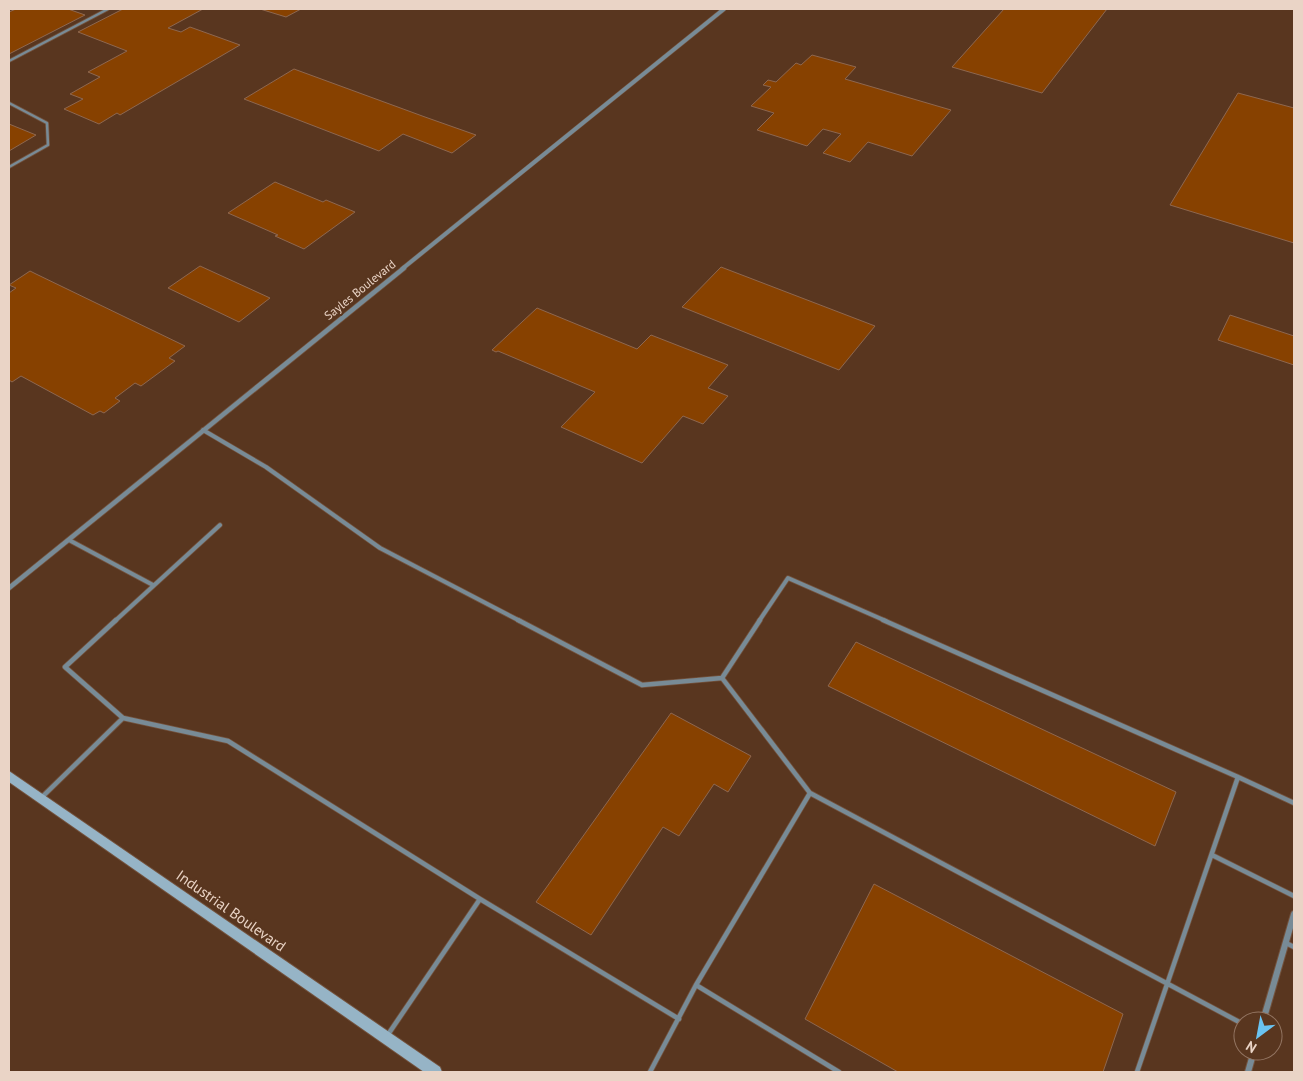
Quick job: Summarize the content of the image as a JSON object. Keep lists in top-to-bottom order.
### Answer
{
  "streets": {
    "main road": ["Industrial Boulevard"],
    "street": ["Sayles Boulevard"]
  },
  "north": "bottom left"
}
